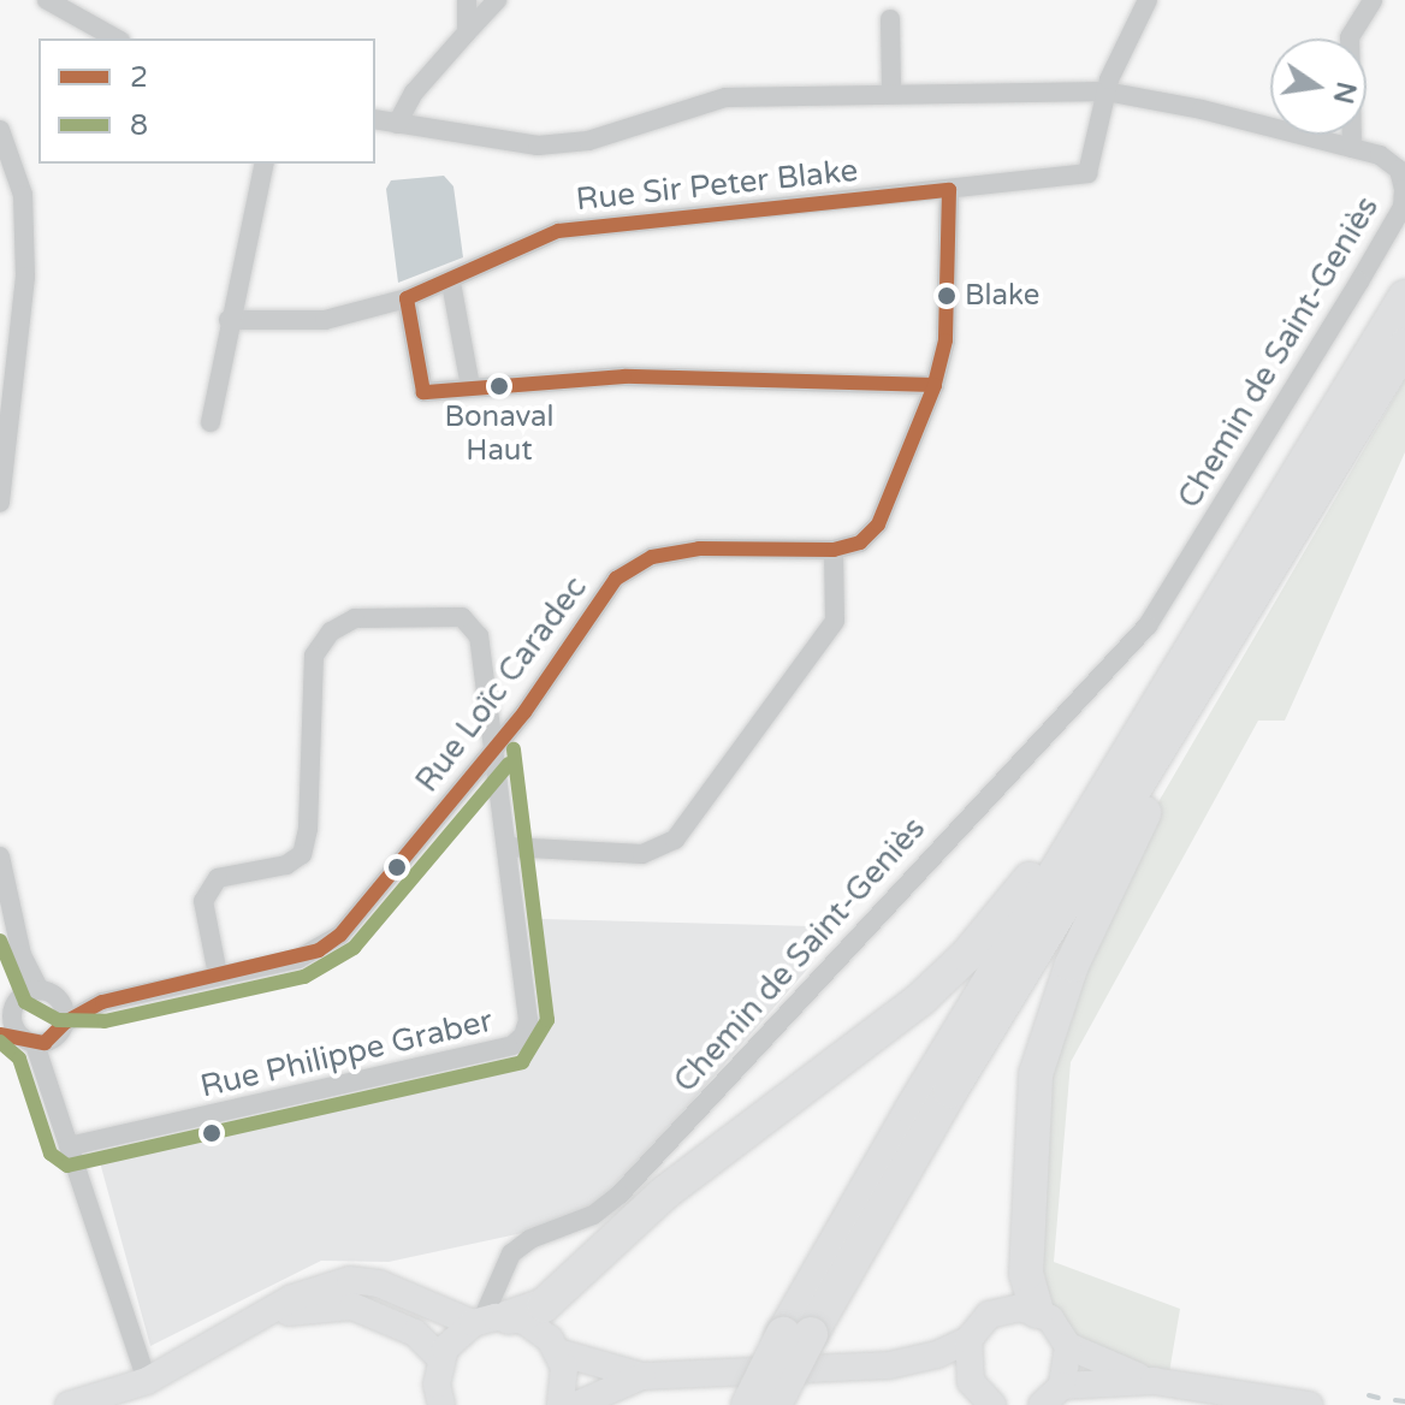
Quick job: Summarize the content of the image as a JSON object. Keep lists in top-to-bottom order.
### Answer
{
  "streets": {
    "street": [
      "Rue Sir Peter Blake",
      "Chemin de Saint-Geniès",
      "Rue Loïc Caradec",
      "Rue Philippe Graber"
    ]
  },
  "crossings": [
    ["Rue Sir Peter Blake", "Chemin de Saint-Geniès"],
    ["Rue Sir Peter Blake", "Rue Loïc Caradec"],
    ["Rue Loïc Caradec", "Rue Philippe Graber"]
  ],
  "places": ["Blake", "Bonaval Haut"],
  "lines": ["transit line 2", "transit line 8"],
  "legend": ["2", "8"],
  "north": "right"
}
